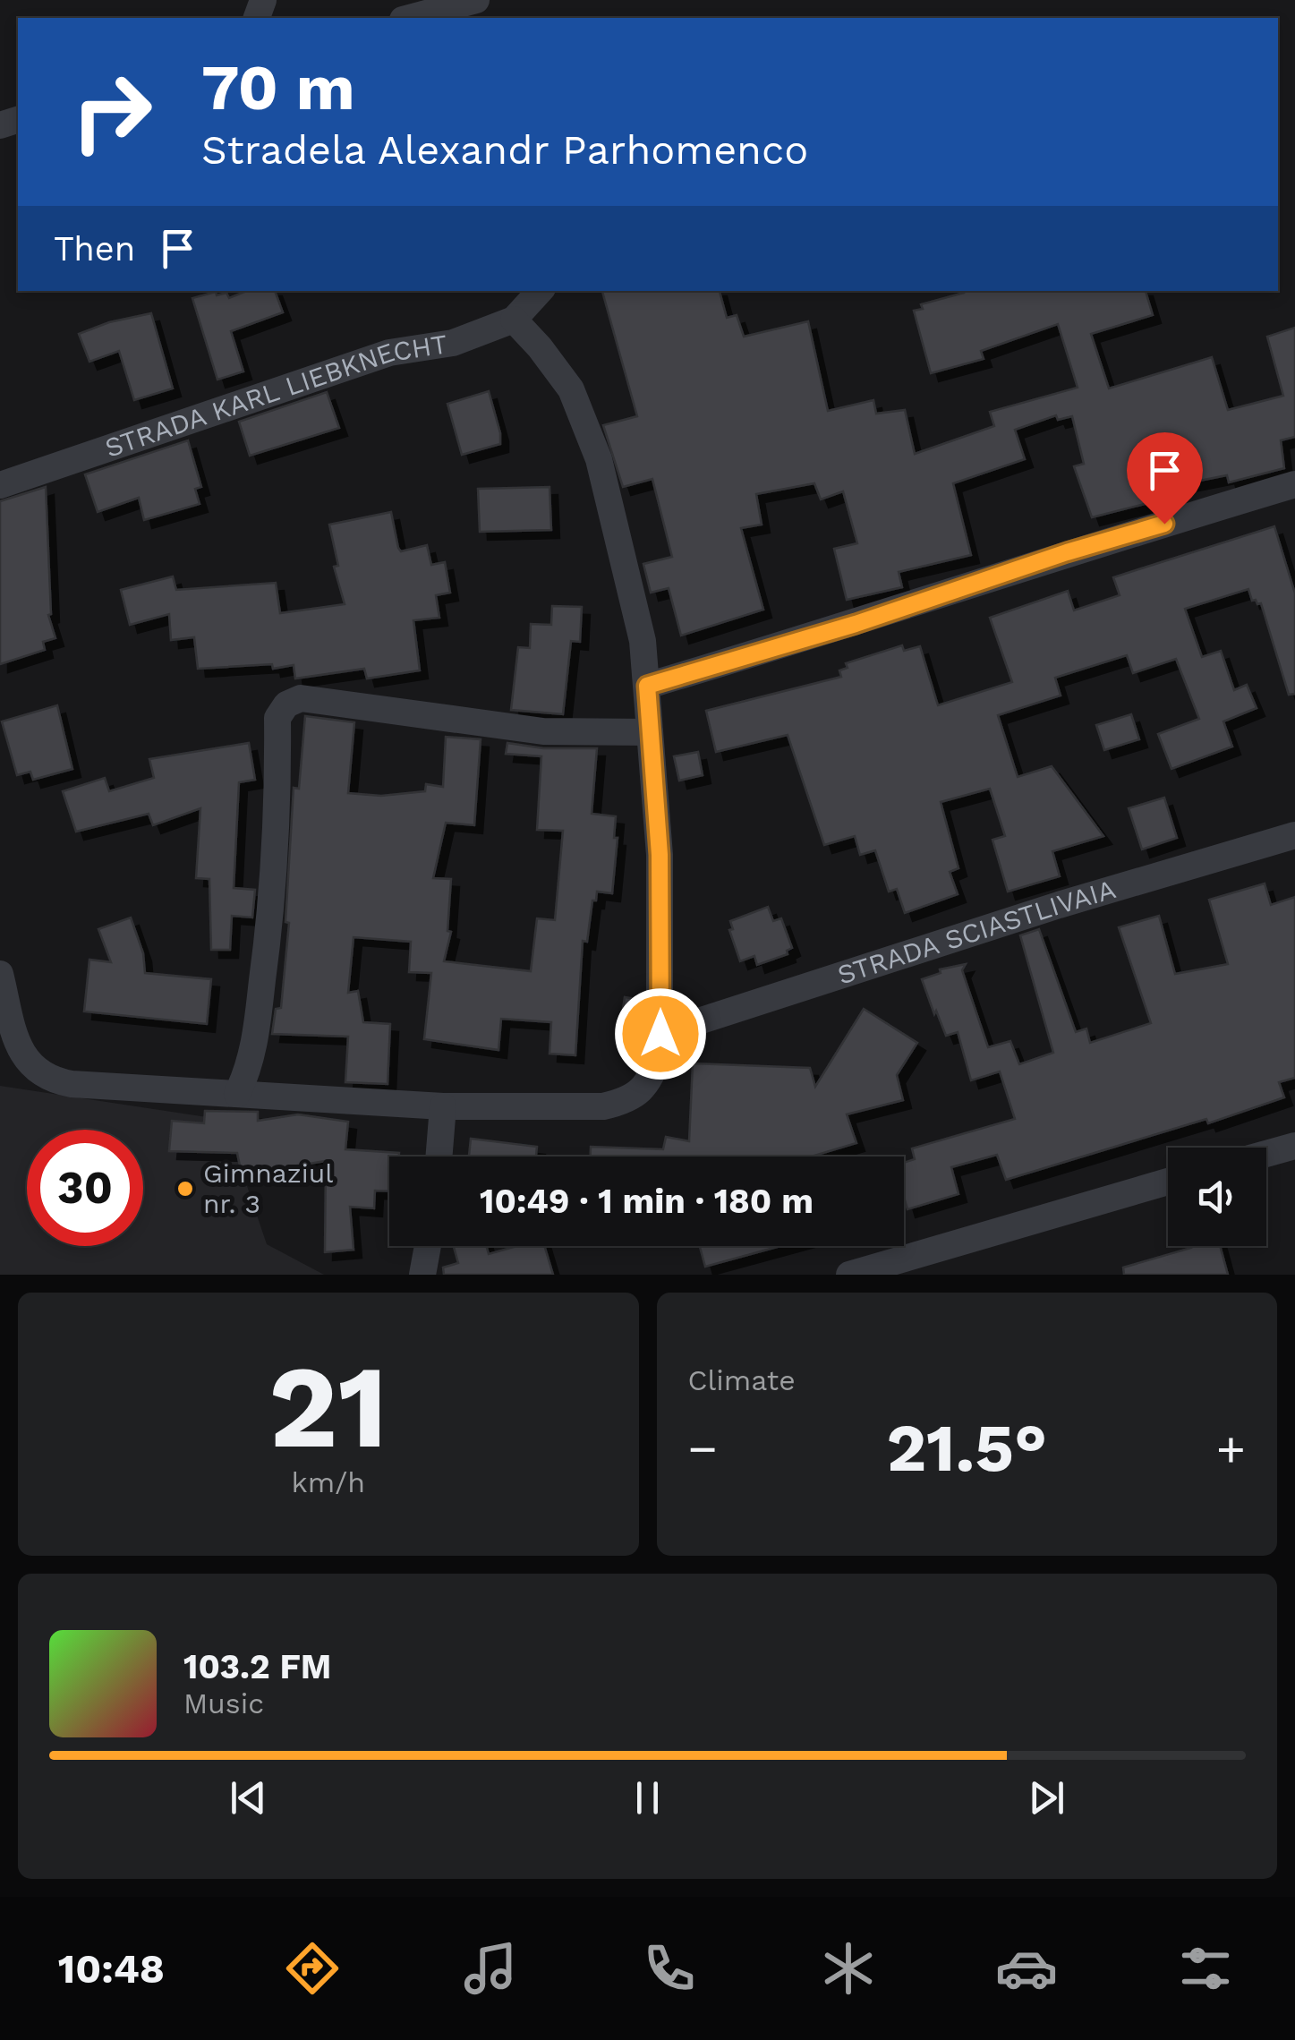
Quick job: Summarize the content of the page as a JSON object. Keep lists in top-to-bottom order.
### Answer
{
  "streets": {
    "street": ["STRADA KARL LIEBKNECHT", "STRADA SCIASTLIVAIA"]
  },
  "places": ["Gimnaziul nr. 3"],
  "page": {
    "turn": ["70 m", "Stradela Alexandr Parhomenco"],
    "then": "Then",
    "limit": "30",
    "trip": "10:49 · 1 min · 180 m",
    "tile": [
      ["21", "km/h"],
      "Climate"
    ],
    "heat": ["−", "21.5°", "+"],
    "song": ["103.2 FM", "Music"],
    "tabs": "10:48"
  }
}
